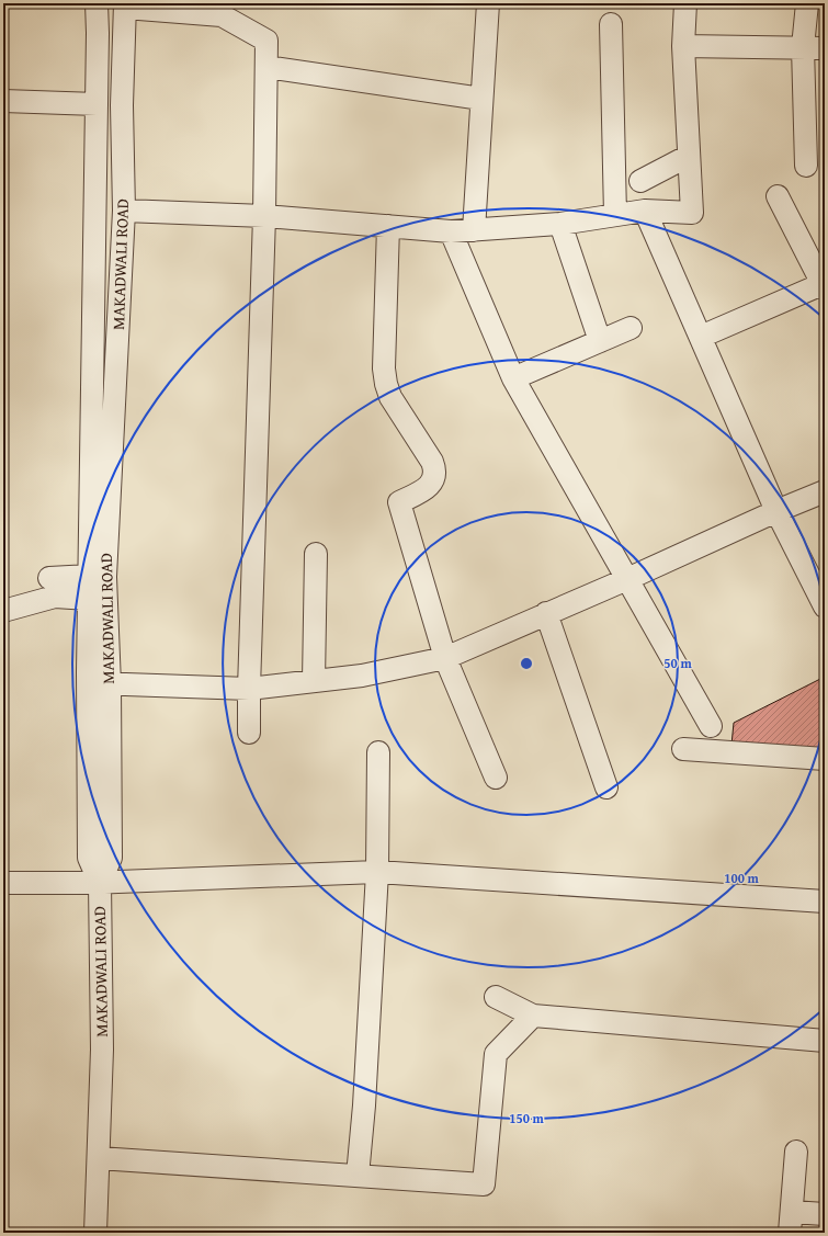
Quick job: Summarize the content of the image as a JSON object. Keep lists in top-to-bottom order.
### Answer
{
  "streets": {
    "street": ["MAKADWALI ROAD"]
  },
  "rings": ["50 m", "100 m", "150 m"]
}
